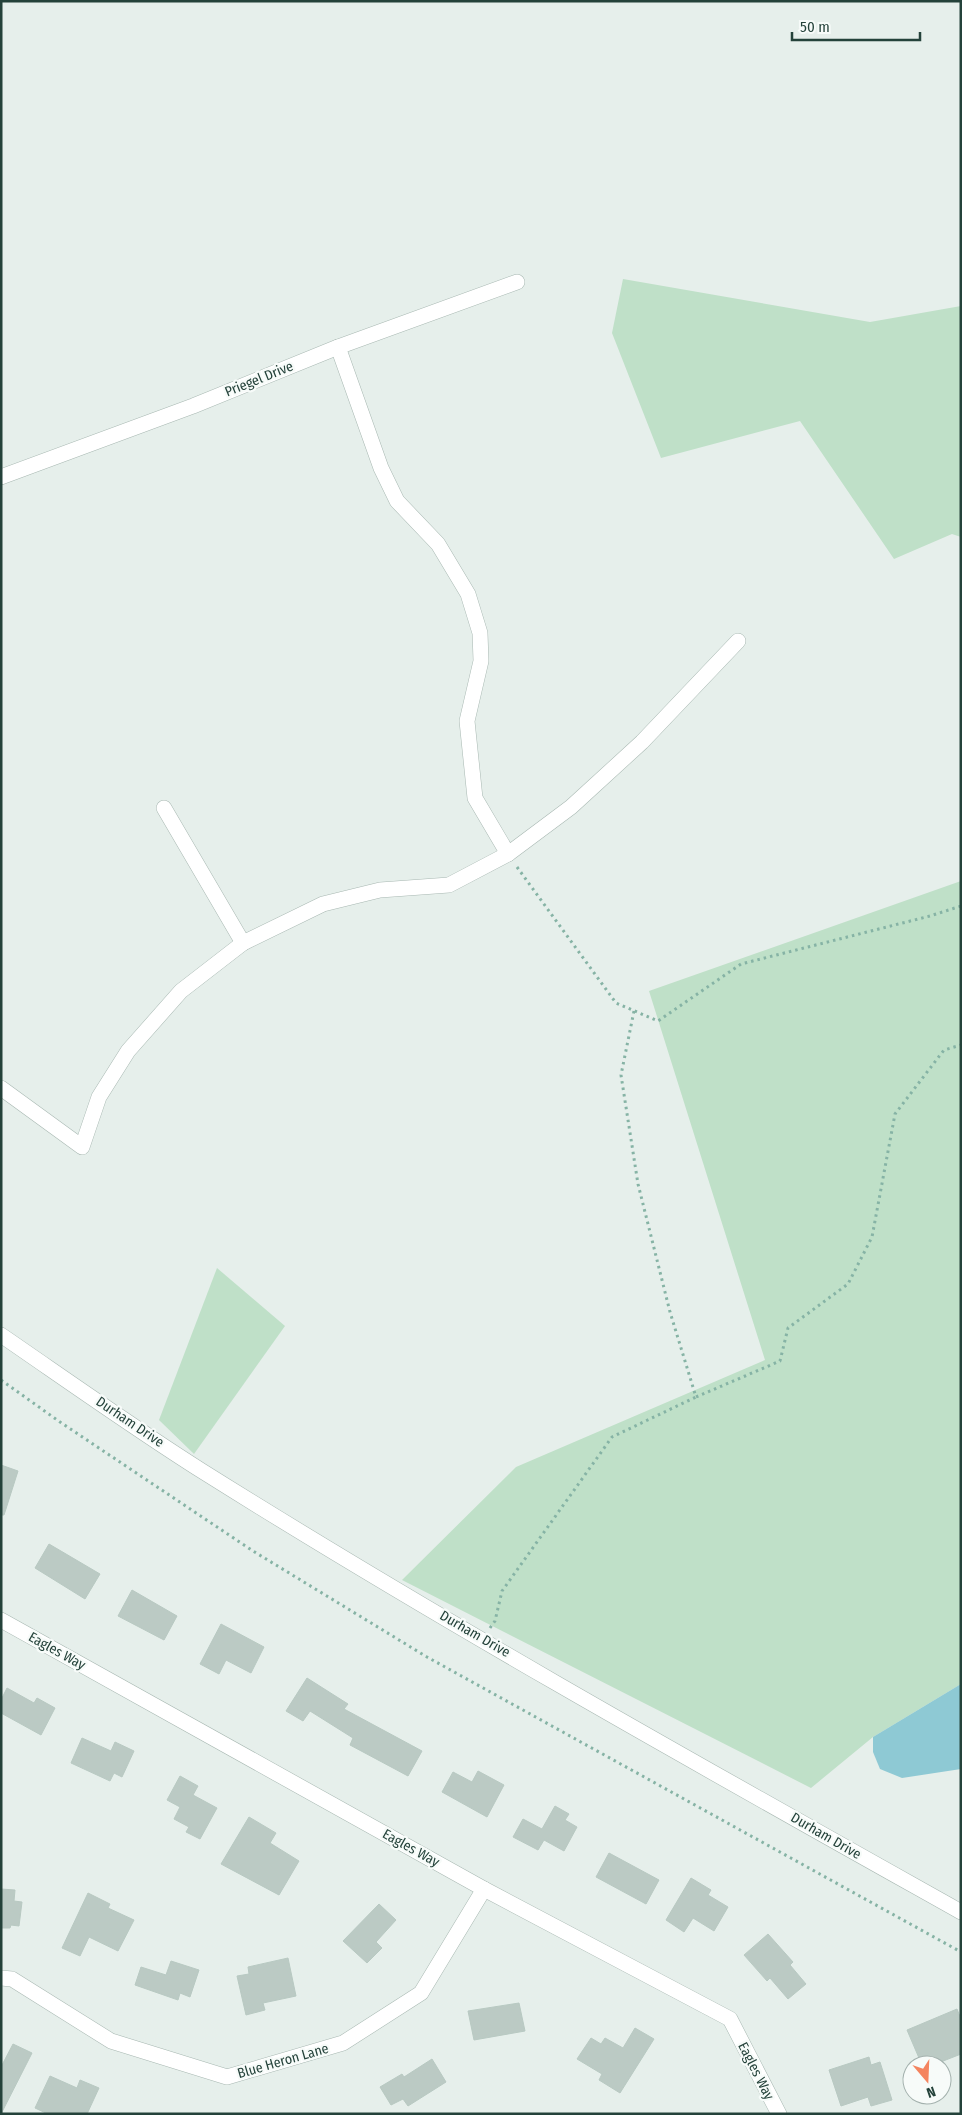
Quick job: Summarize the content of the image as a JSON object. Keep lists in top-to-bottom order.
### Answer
{
  "streets": {
    "street": [
      "Priegel Drive",
      "Durham Drive",
      "Eagles Way",
      "Blue Heron Lane"
    ]
  },
  "crossings": [
    ["Eagles Way", "Blue Heron Lane"]
  ],
  "scale_bar": "50 m",
  "north": "bottom"
}
